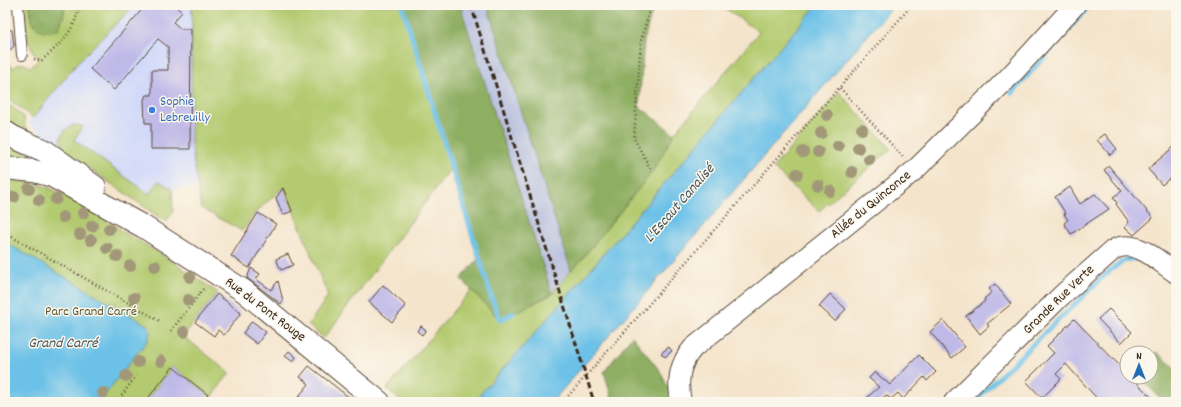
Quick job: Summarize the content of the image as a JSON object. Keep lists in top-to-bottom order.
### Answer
{
  "streets": {
    "main road": ["Rue du Pont Rouge"],
    "street": ["Allée du Quinconce", "Grande Rue Verte"]
  },
  "water": ["L'Escaut Canalisé", "Grand Carré"],
  "parks": ["Parc Grand Carré"],
  "places": ["Sophie Lebreuilly"],
  "north": "top"
}
